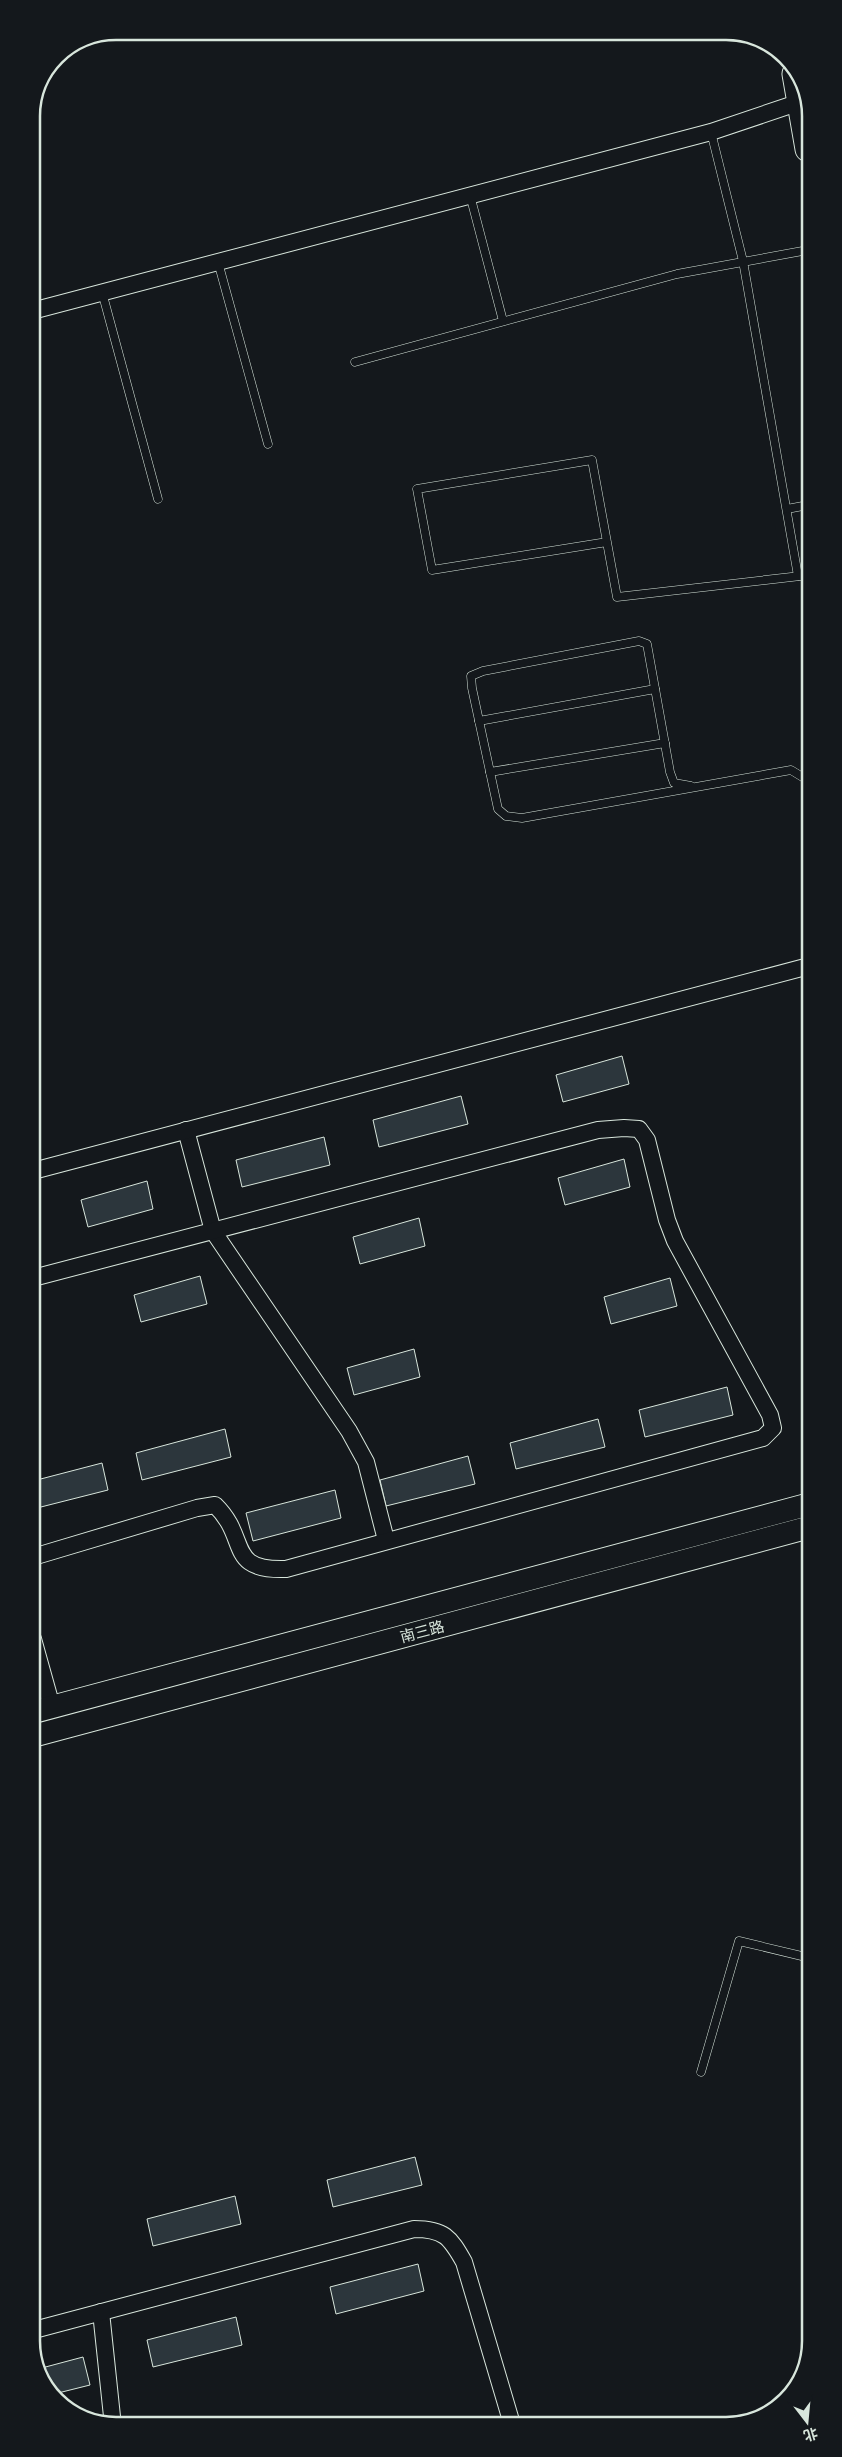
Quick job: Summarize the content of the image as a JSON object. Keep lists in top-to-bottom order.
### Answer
{
  "streets": {
    "street": ["南三路"]
  },
  "north": "bottom"
}
